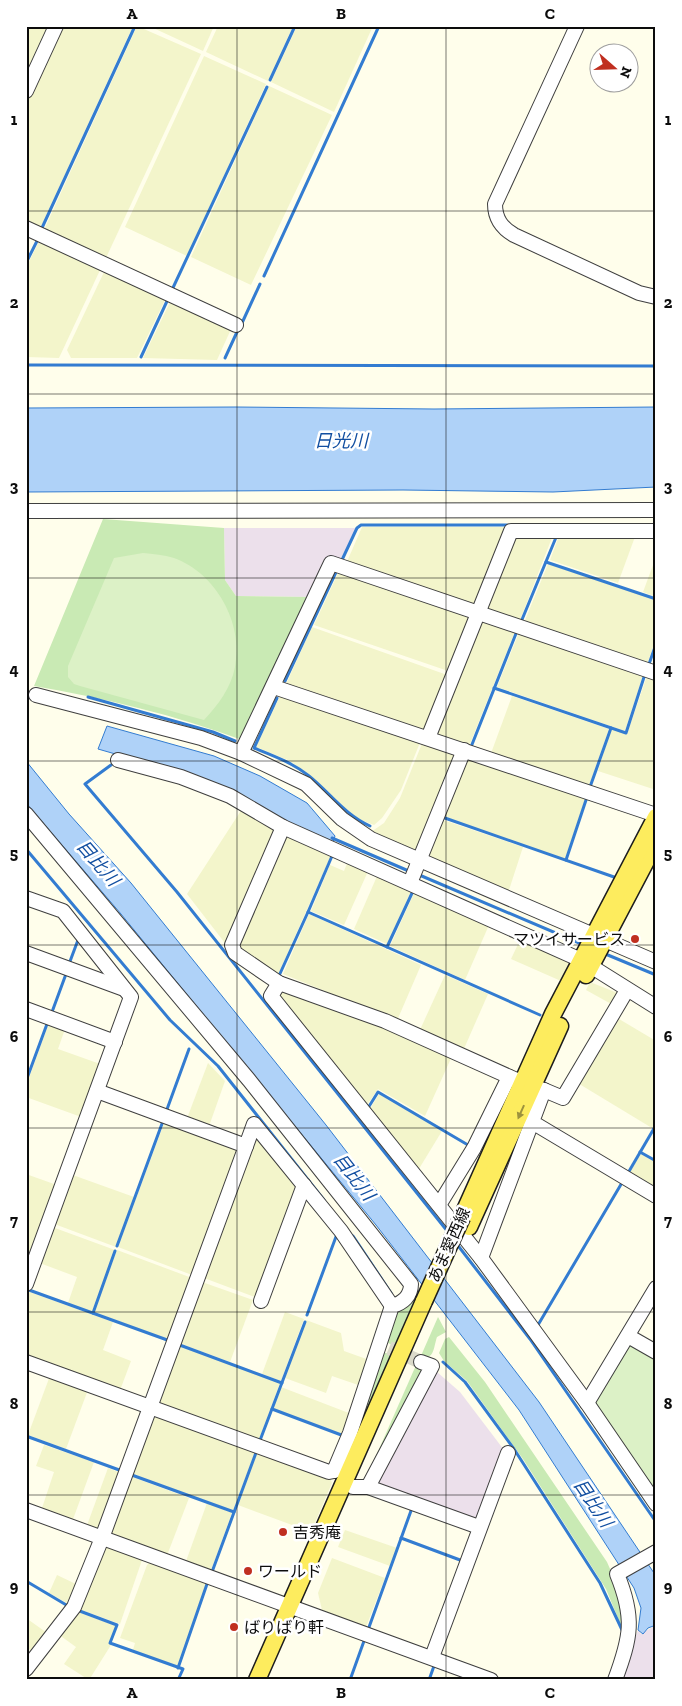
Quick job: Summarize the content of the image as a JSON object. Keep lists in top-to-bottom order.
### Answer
{
  "streets": {
    "main road": ["あま愛西線"]
  },
  "water": ["日光川", "目比川"],
  "places": [
    "マツイサービス",
    "吉秀庵",
    "ワールド",
    "ばりばり軒"
  ],
  "north": "right",
  "grid": {
    "columns": ["A", "B", "C"],
    "rows": [
      "1",
      "2",
      "3",
      "4",
      "5",
      "6",
      "7",
      "8",
      "9"
    ]
  }
}
